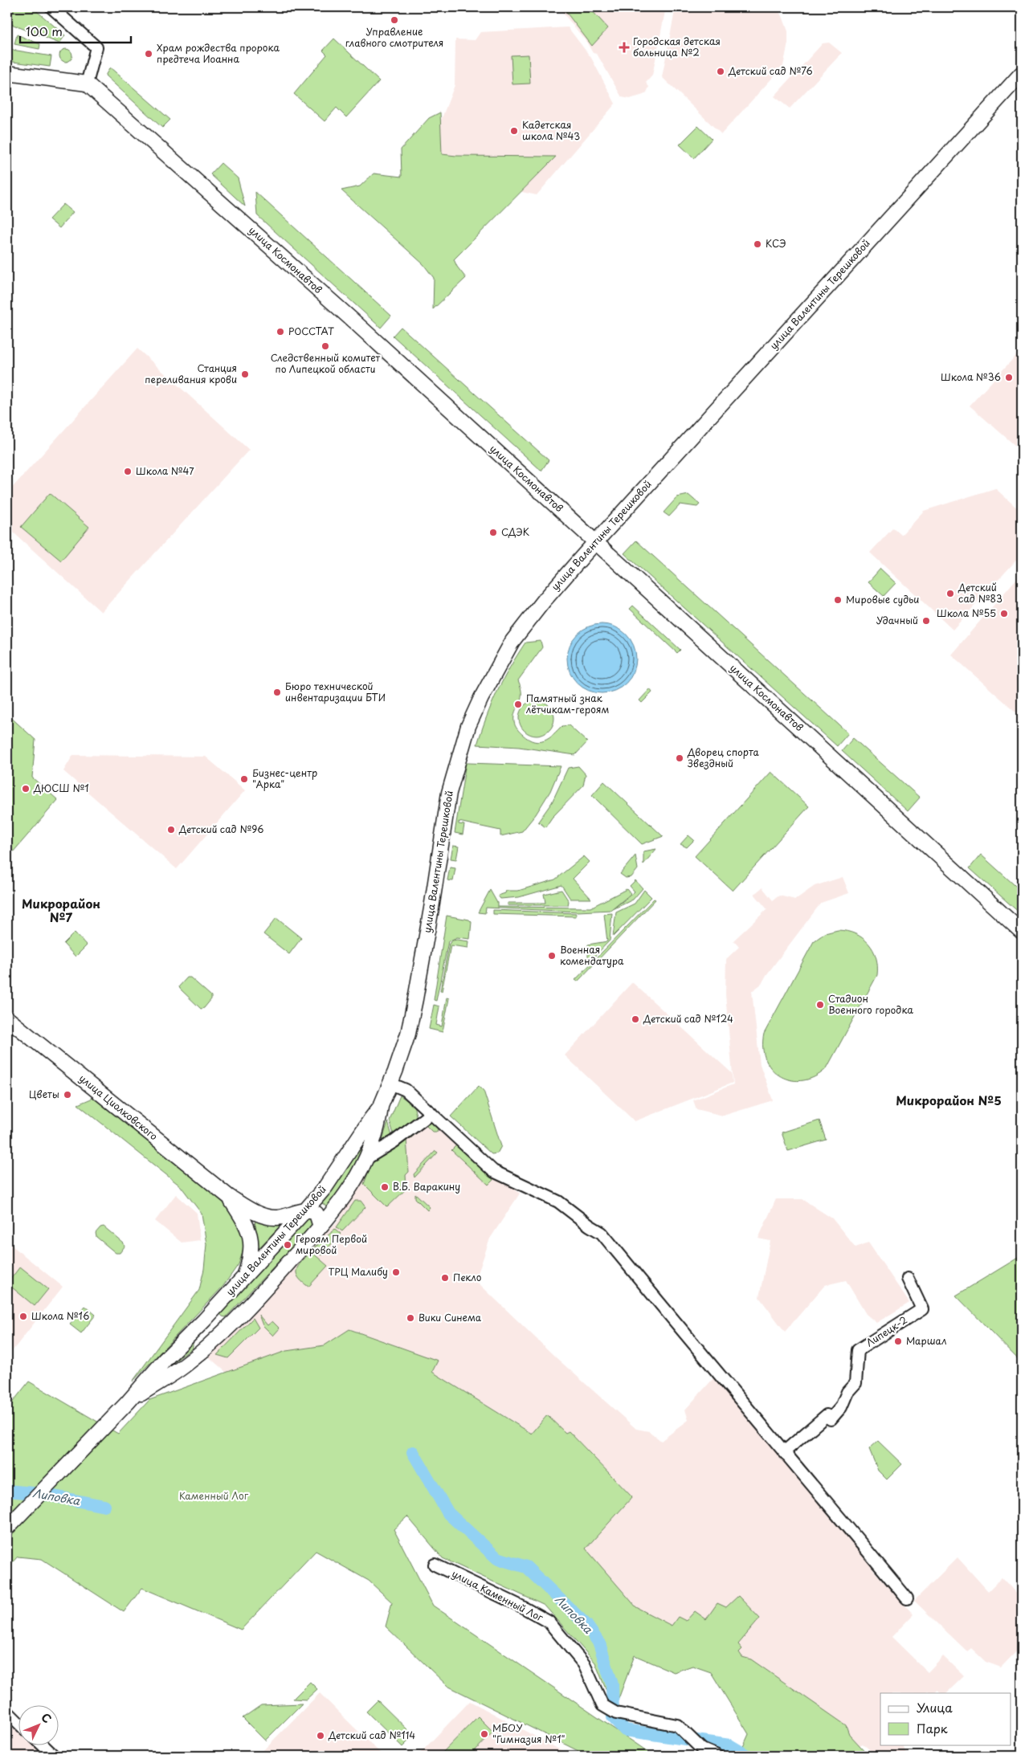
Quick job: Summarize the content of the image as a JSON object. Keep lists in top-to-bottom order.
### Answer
{
  "streets": {
    "main road": ["улица Космонавтов", "улица Валентины Терешковой", "улица Циолковского"],
    "street": ["Липецк-2", "улица Каменный Лог"]
  },
  "crossings": [
    ["улица Космонавтов", "улица Валентины Терешковой"]
  ],
  "districts": ["Микрорайон №7", "Микрорайон №5"],
  "water": ["Липовка"],
  "parks": ["Каменный Лог"],
  "places": {
    "other": [
      "Управление главного смотрителя",
      "Храм рождества пророка предтеча Иоанна",
      "Детский сад №76",
      "Кадетская школа №43",
      "КСЭ",
      "РОССТАТ",
      "Следственный комитет по Липецкой области",
      "Станция переливания крови",
      "Школа №36",
      "Школа №47",
      "СДЭК",
      "Детский сад №83",
      "Мировые судьи",
      "Школа №55",
      "Удачный",
      "Бюро технической инвентаризации БТИ",
      "Памятный знак лётчикам-героям",
      "Дворец спорта Звездный",
      "Бизнес-центр \"Арка\"",
      "ДЮСШ №1",
      "Детский сад №96",
      "Военная комендатура",
      "Стадион Военного городка",
      "Детский сад №124",
      "Цветы",
      "В.Б. Варакину",
      "Героям Первой мировой",
      "ТРЦ Малибу",
      "Пекло",
      "Школа №16",
      "Вики Синема",
      "Маршал",
      "МБОУ \"Гимназия №1\"",
      "Детский сад №114"
    ],
    "health": ["Городская детская больница №2"]
  },
  "legend": ["Улица", "Парк"],
  "scale_bar": "100 m",
  "north": "top right"
}
